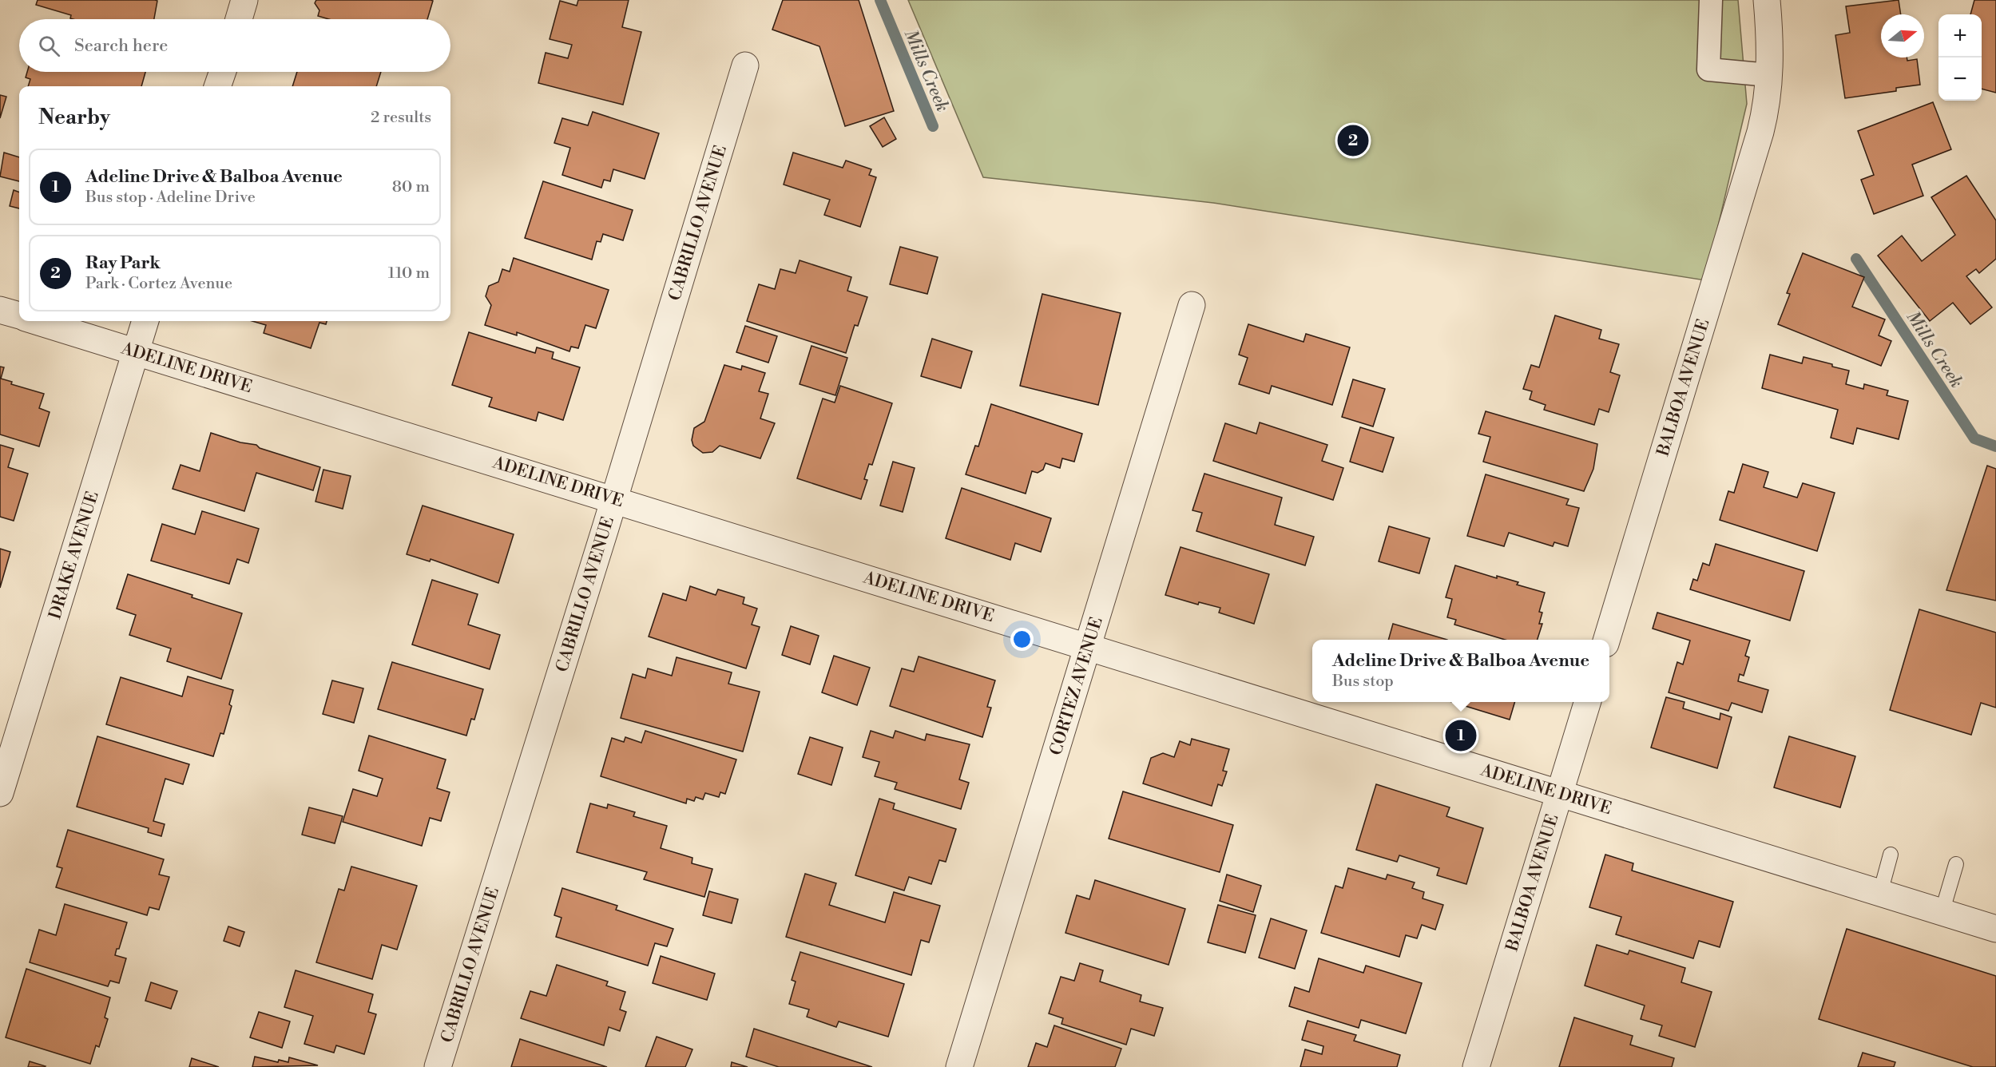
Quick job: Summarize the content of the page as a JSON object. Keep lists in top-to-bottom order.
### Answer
{
  "streets": {
    "street": [
      "CABRILLO AVENUE",
      "ADELINE DRIVE",
      "BALBOA AVENUE",
      "DRAKE AVENUE",
      "CORTEZ AVENUE"
    ]
  },
  "crossings": [
    ["CABRILLO AVENUE", "ADELINE DRIVE"],
    ["ADELINE DRIVE", "BALBOA AVENUE"],
    ["ADELINE DRIVE", "DRAKE AVENUE"],
    ["ADELINE DRIVE", "CORTEZ AVENUE"]
  ],
  "water": ["Mills Creek"],
  "north": "right",
  "page": {
    "map_buttons": ["+", "−"],
    "search": "Search here",
    "heading": ["Nearby", "2 results"],
    "pins": ["2", "1"],
    "list": [
      {
        "mark": "1",
        "name": "Adeline Drive & Balboa Avenue",
        "note": "Bus stop · Adeline Drive",
        "value": "80 m"
      },
      {
        "mark": "2",
        "name": "Ray Park",
        "note": "Park · Cortez Avenue",
        "value": "110 m"
      }
    ],
    "popup": ["Adeline Drive & Balboa Avenue", "Bus stop"]
  }
}
